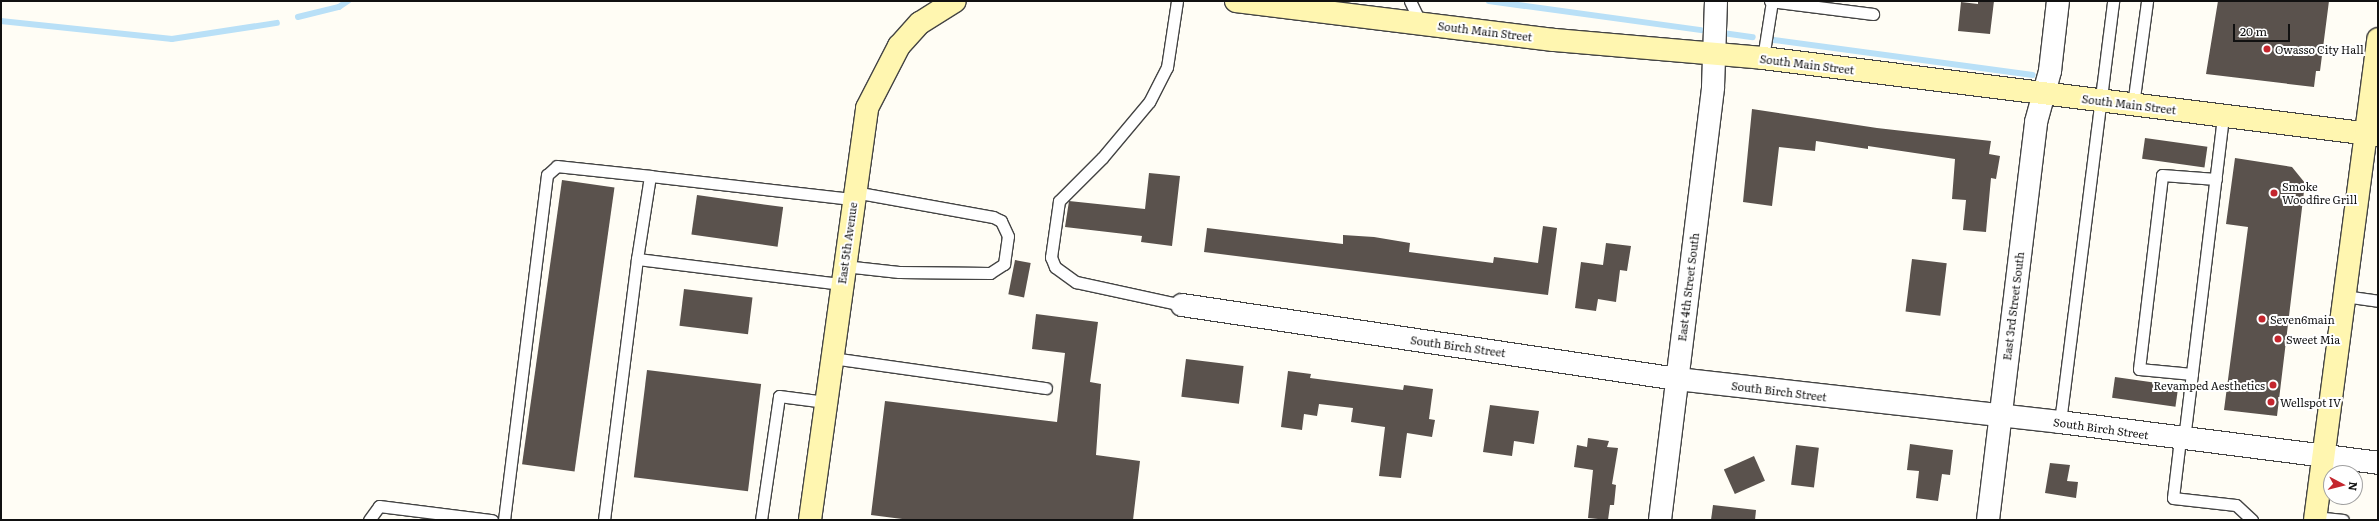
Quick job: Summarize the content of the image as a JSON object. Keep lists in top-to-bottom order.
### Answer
{
  "streets": {
    "street": [
      "South Main Street",
      "East 5th Avenue",
      "East 4th Street South",
      "East 3rd Street South",
      "South Birch Street"
    ]
  },
  "crossings": [
    ["South Main Street", "East 4th Street South"],
    ["South Main Street", "East 3rd Street South"],
    ["East 4th Street South", "South Birch Street"],
    ["East 3rd Street South", "South Birch Street"]
  ],
  "places": [
    "Owasso City Hall",
    "Smoke Woodfire Grill",
    "Seven6main",
    "Sweet Mia",
    "Revamped Aesthetics",
    "Wellspot IV"
  ],
  "scale_bar": "20 m",
  "north": "right"
}
